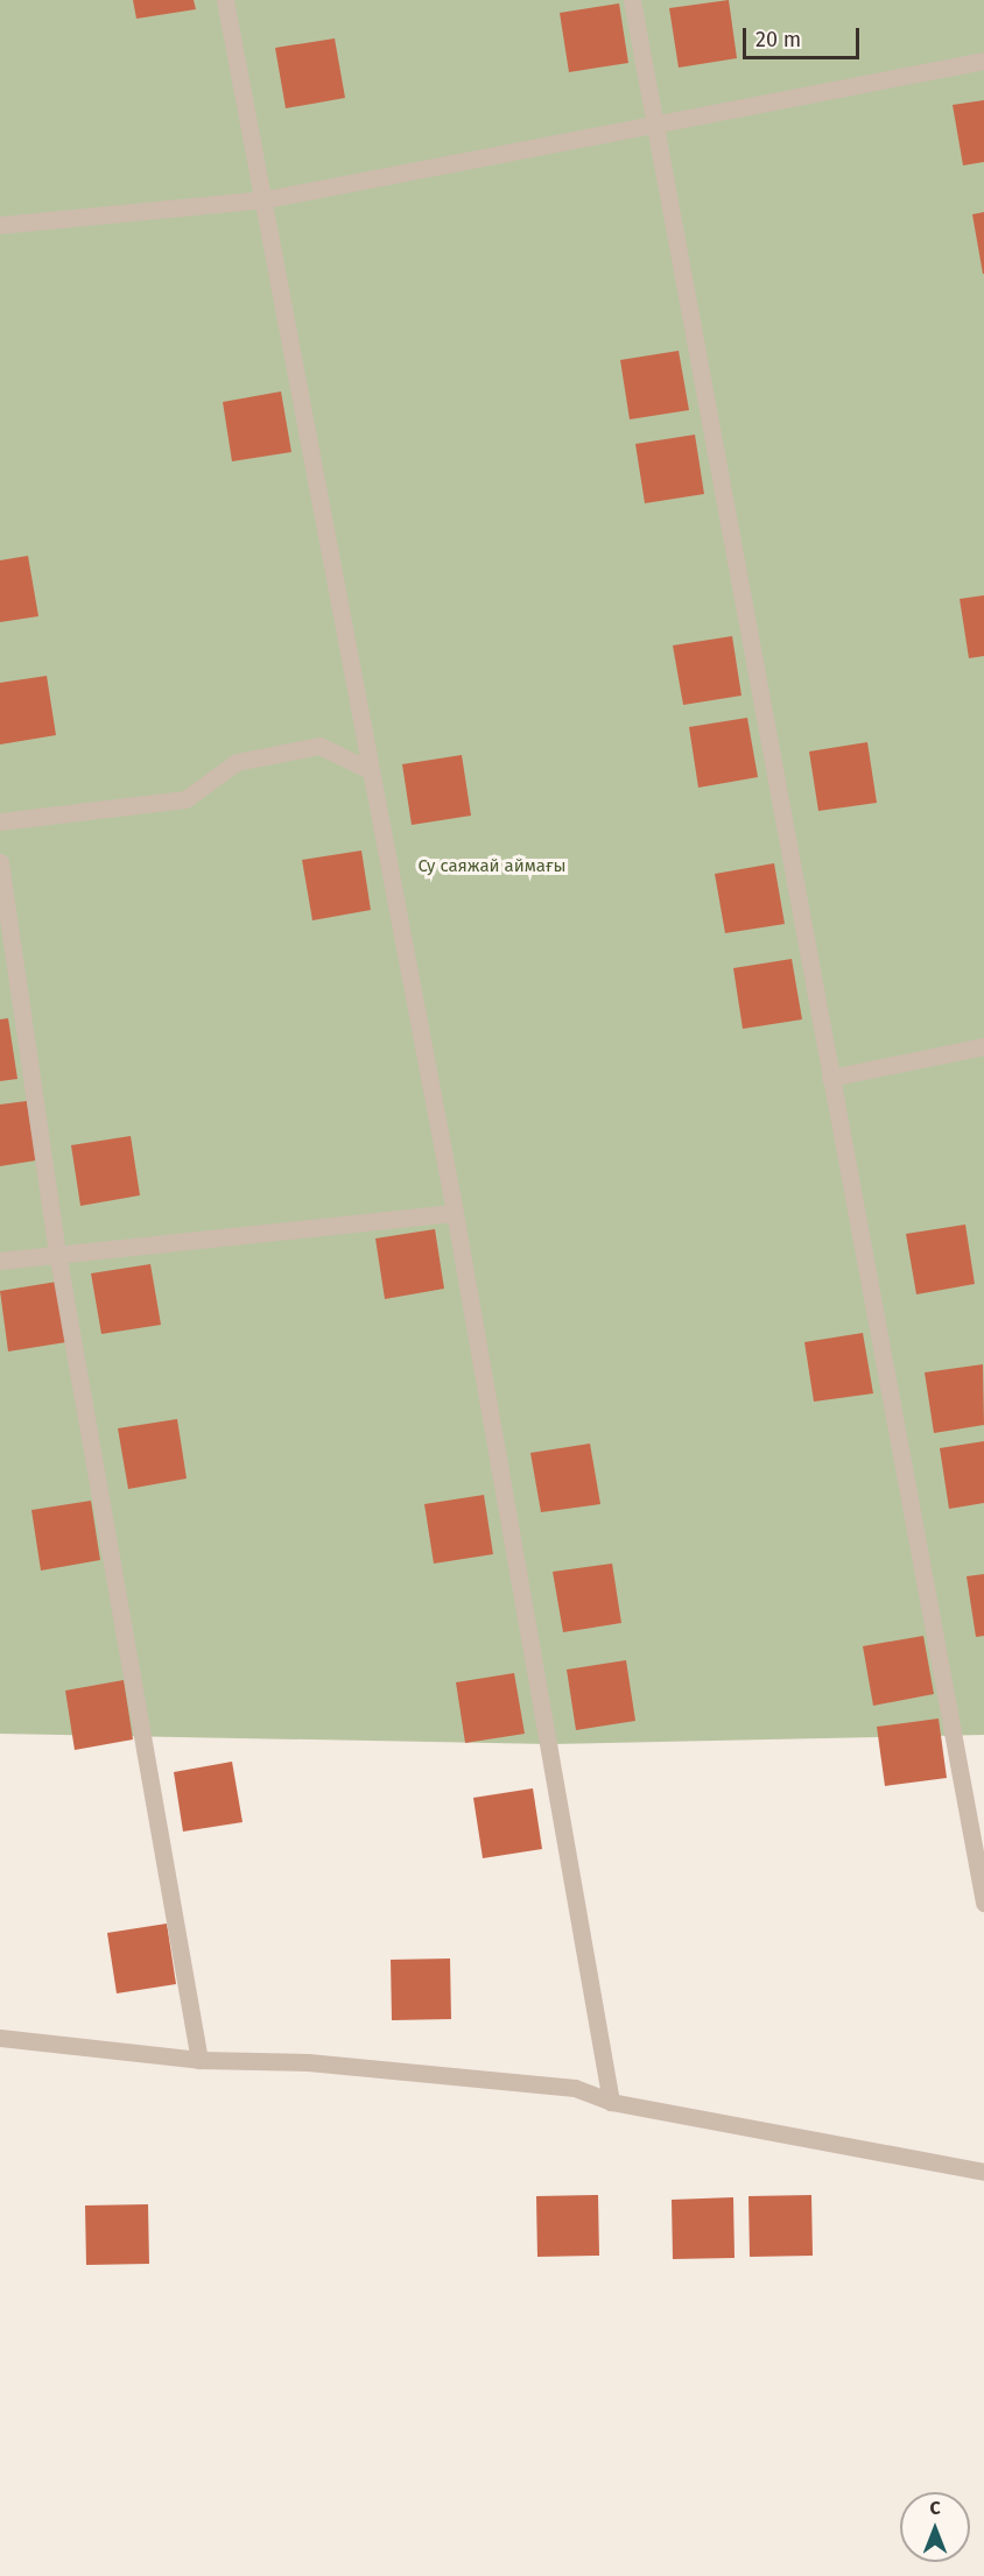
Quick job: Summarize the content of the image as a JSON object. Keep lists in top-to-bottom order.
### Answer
{
  "parks": ["Су саяжай аймағы"],
  "scale_bar": "20 m",
  "north": "top"
}
